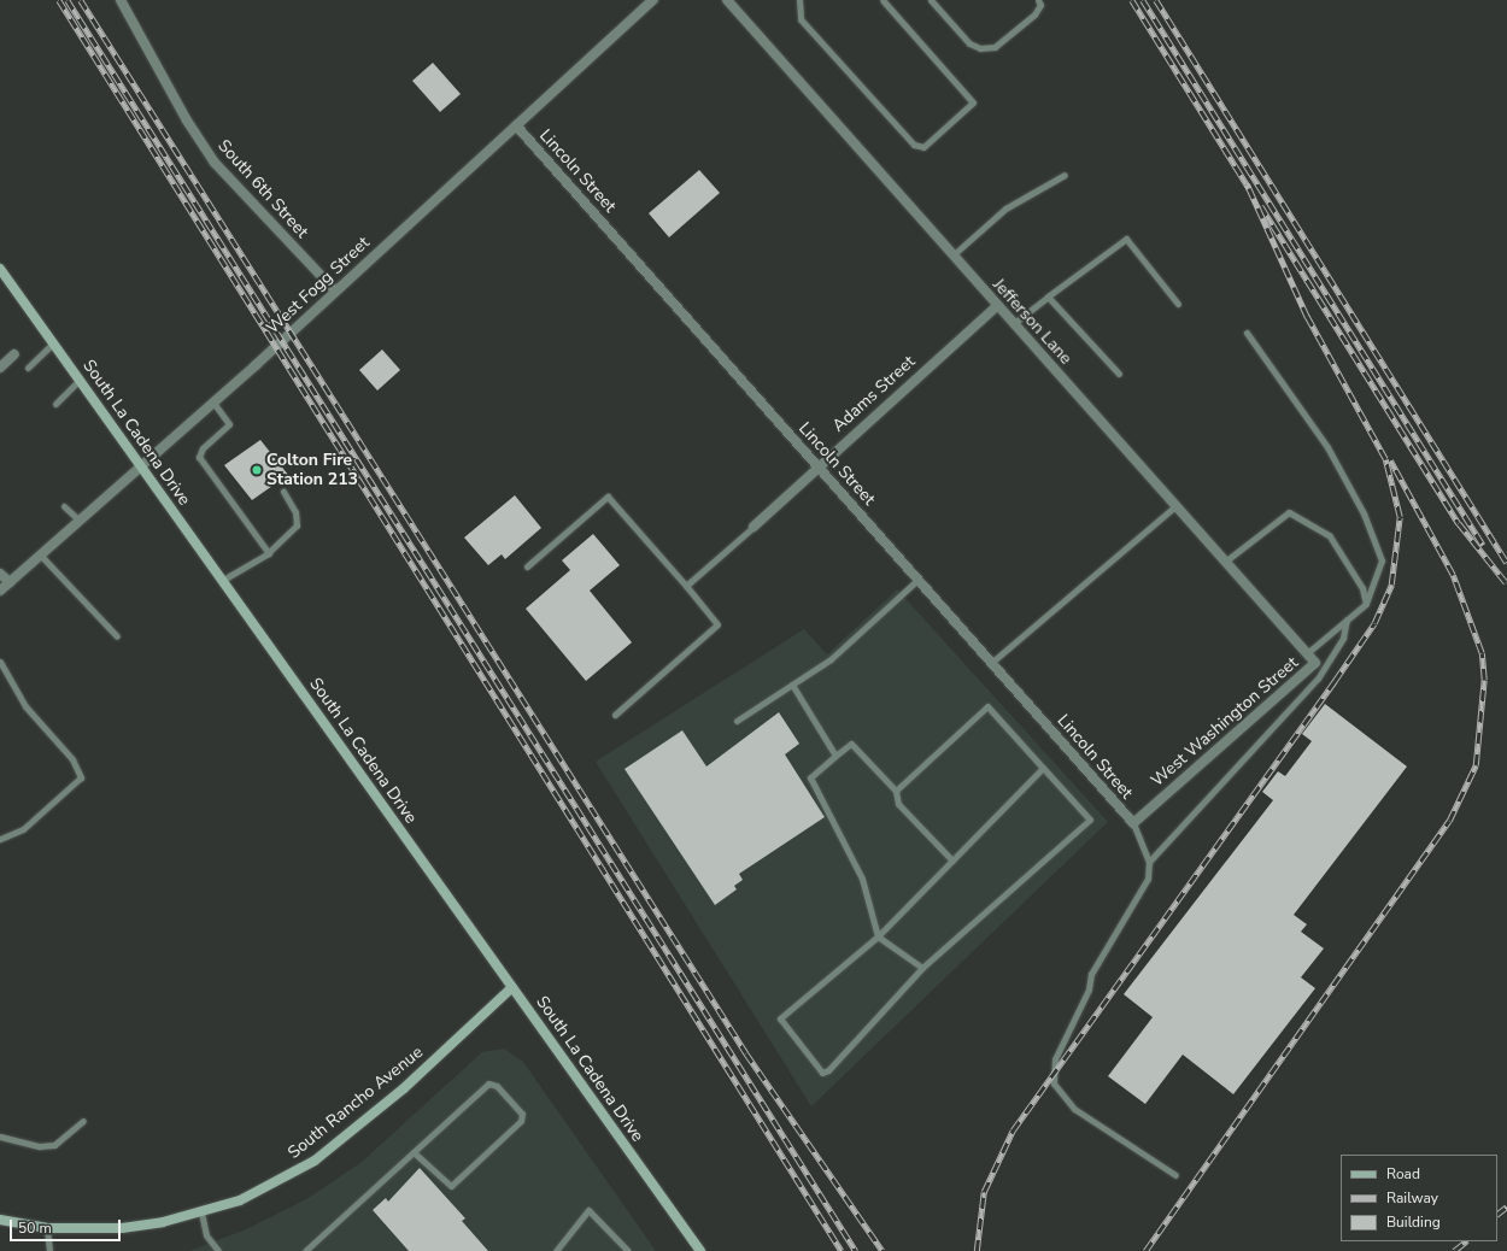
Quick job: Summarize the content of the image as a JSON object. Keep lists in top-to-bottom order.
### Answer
{
  "streets": {
    "main road": ["South La Cadena Drive", "South Rancho Avenue"],
    "street": [
      "Lincoln Street",
      "South 6th Street",
      "West Fogg Street",
      "Jefferson Lane",
      "Adams Street",
      "West Washington Street"
    ]
  },
  "crossings": [
    ["Lincoln Street", "West Fogg Street"],
    ["Lincoln Street", "Adams Street"],
    ["Lincoln Street", "West Washington Street"],
    ["South 6th Street", "West Fogg Street"],
    ["West Fogg Street", "South La Cadena Drive"],
    ["Jefferson Lane", "Adams Street"],
    ["Jefferson Lane", "West Washington Street"],
    ["South La Cadena Drive", "South Rancho Avenue"]
  ],
  "places": ["Colton Fire Station 213"],
  "legend": ["Road", "Railway", "Building"],
  "scale_bar": "50 m"
}
